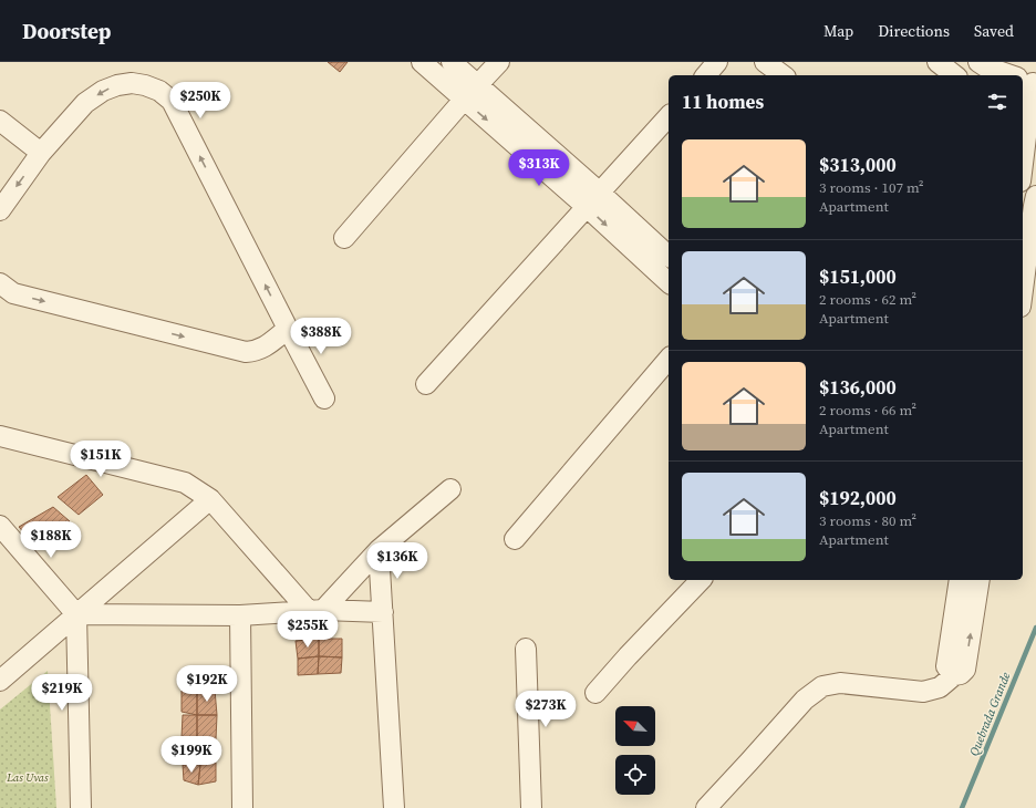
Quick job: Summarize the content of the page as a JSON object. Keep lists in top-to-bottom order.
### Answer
{
  "water": ["Quebrada Grande"],
  "parks": ["Las Uvas"],
  "north": "top left",
  "page": {
    "header": "Doorstep",
    "nav": ["Map", "Directions", "Saved"],
    "heading": "11 homes",
    "price": [
      "$250K",
      "$313K",
      "$388K",
      "$151K",
      "$188K",
      "$136K",
      "$255K",
      "$192K",
      "$219K",
      "$273K",
      "$199K"
    ],
    "list": [
      {
        "name": "$313,000",
        "note": "3 rooms · 107 m² · Apartment"
      },
      {
        "name": "$151,000",
        "note": "2 rooms · 62 m² · Apartment"
      },
      {
        "name": "$136,000",
        "note": "2 rooms · 66 m² · Apartment"
      },
      {
        "name": "$192,000",
        "note": "3 rooms · 80 m² · Apartment"
      }
    ]
  }
}
